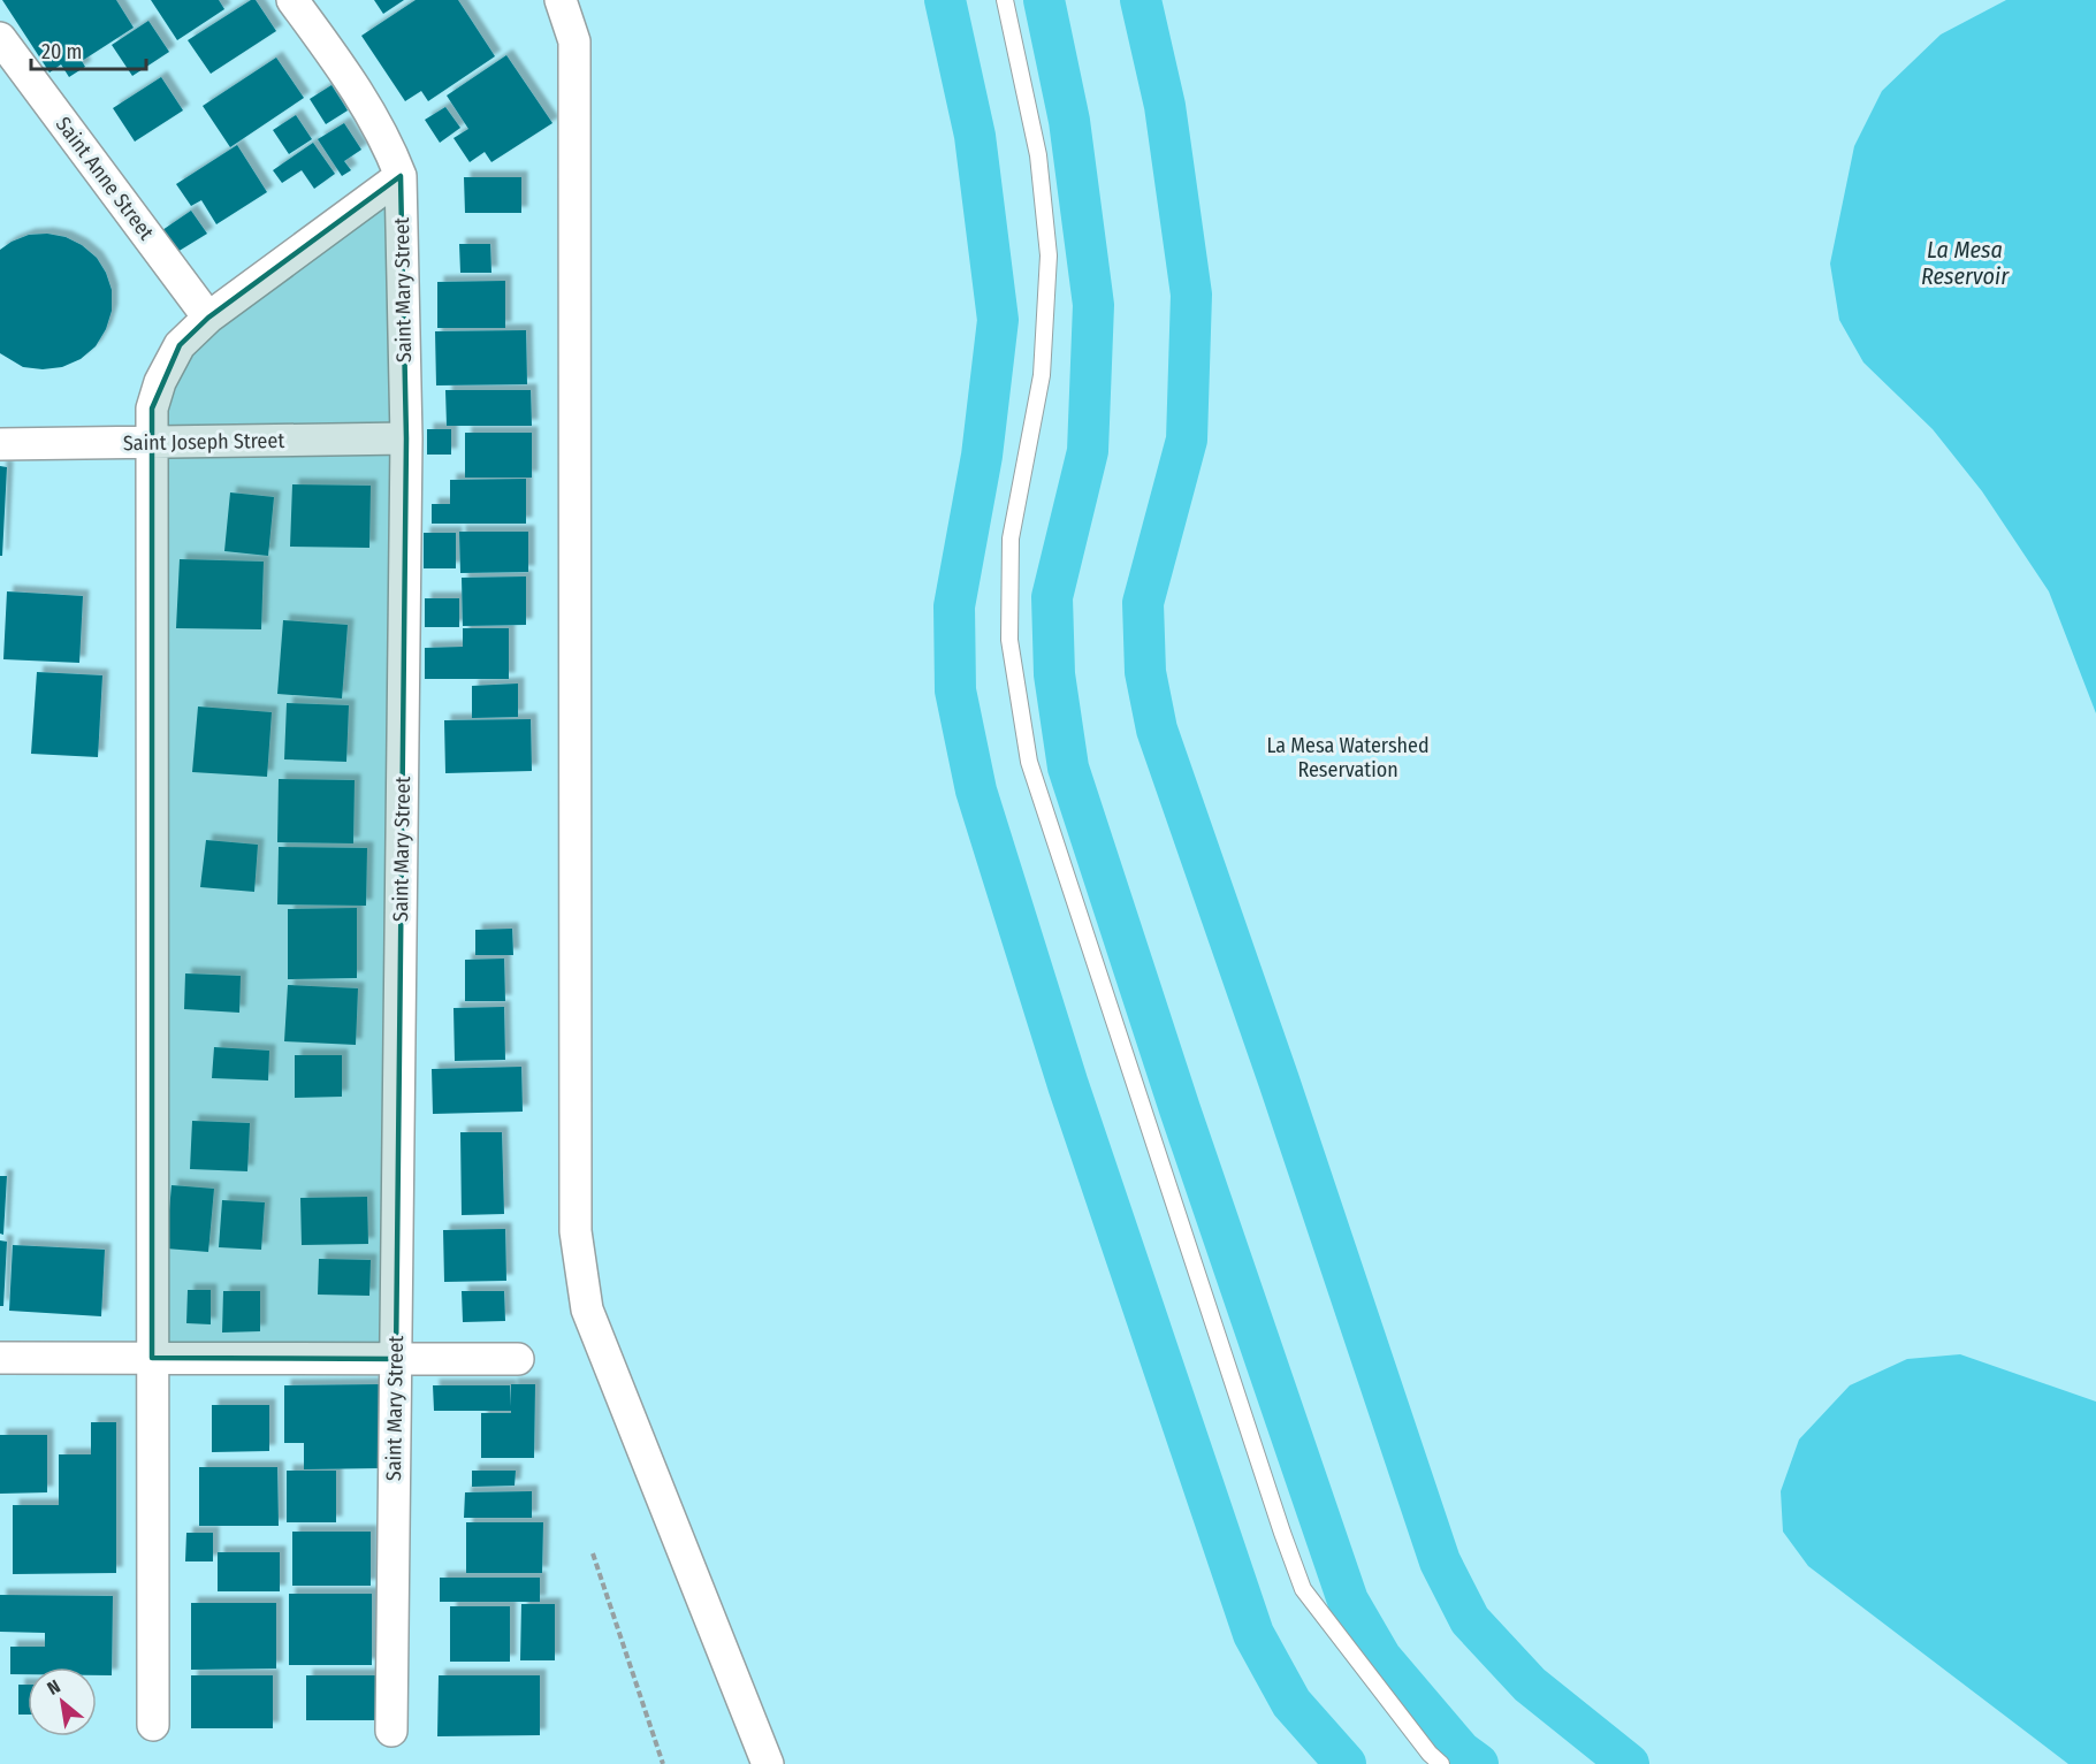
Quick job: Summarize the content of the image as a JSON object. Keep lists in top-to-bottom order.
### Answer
{
  "streets": {
    "street": ["Saint Anne Street", "Saint Mary Street", "Saint Joseph Street"]
  },
  "crossings": [
    ["Saint Mary Street", "Saint Joseph Street"]
  ],
  "water": ["La Mesa Reservoir"],
  "parks": ["La Mesa Watershed Reservation"],
  "scale_bar": "20 m",
  "north": "top left"
}
